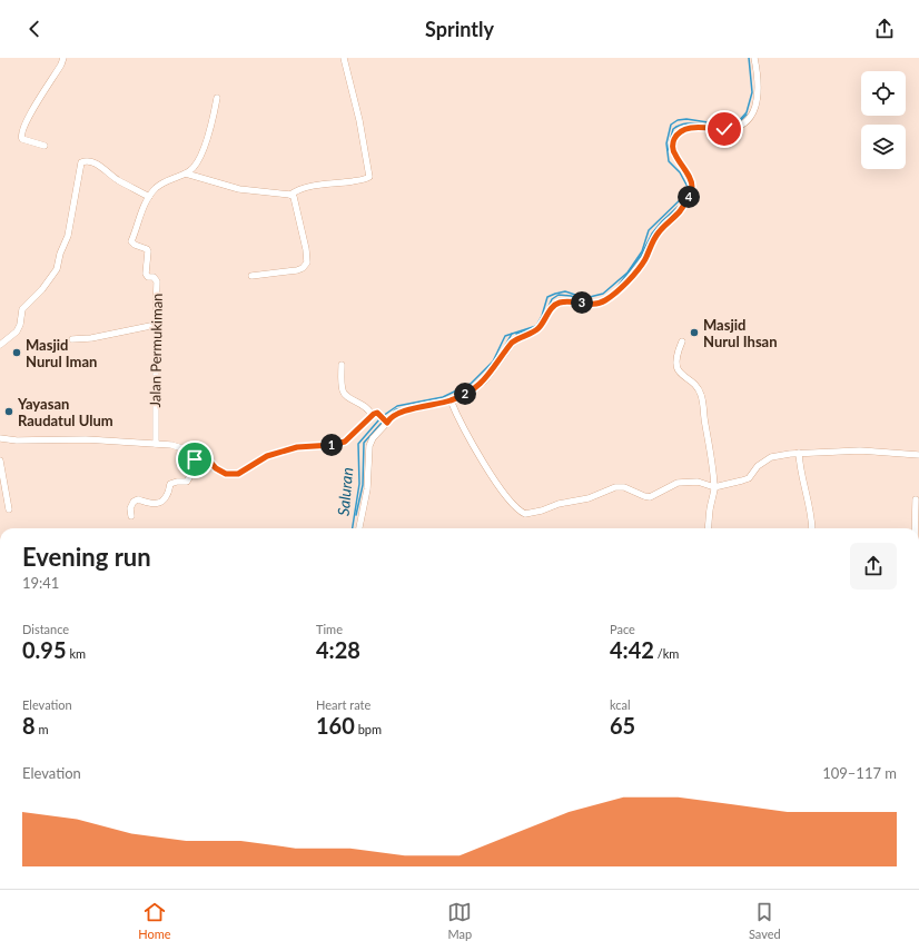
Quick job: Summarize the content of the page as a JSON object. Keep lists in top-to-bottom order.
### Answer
{
  "streets": {
    "street": ["Jalan Permukiman"]
  },
  "water": ["Saluran"],
  "places": ["Masjid Nurul Ihsan", "Masjid Nurul Iman", "Yayasan Raudatul Ulum"],
  "page": {
    "header": "Sprintly",
    "pins": [
      "4",
      "3",
      "2",
      "1"
    ],
    "heading": ["Evening run", "19:41"],
    "stats": [
      ["Distance", "0.95 km"],
      ["Time", "4:28"],
      ["Pace", "4:42 /km"],
      ["Elevation", "8 m"],
      ["Heart rate", "160 bpm"],
      ["kcal", "65"]
    ],
    "chart": ["Elevation", "109–117 m"],
    "tabs": ["Home", "Map", "Saved"]
  }
}
